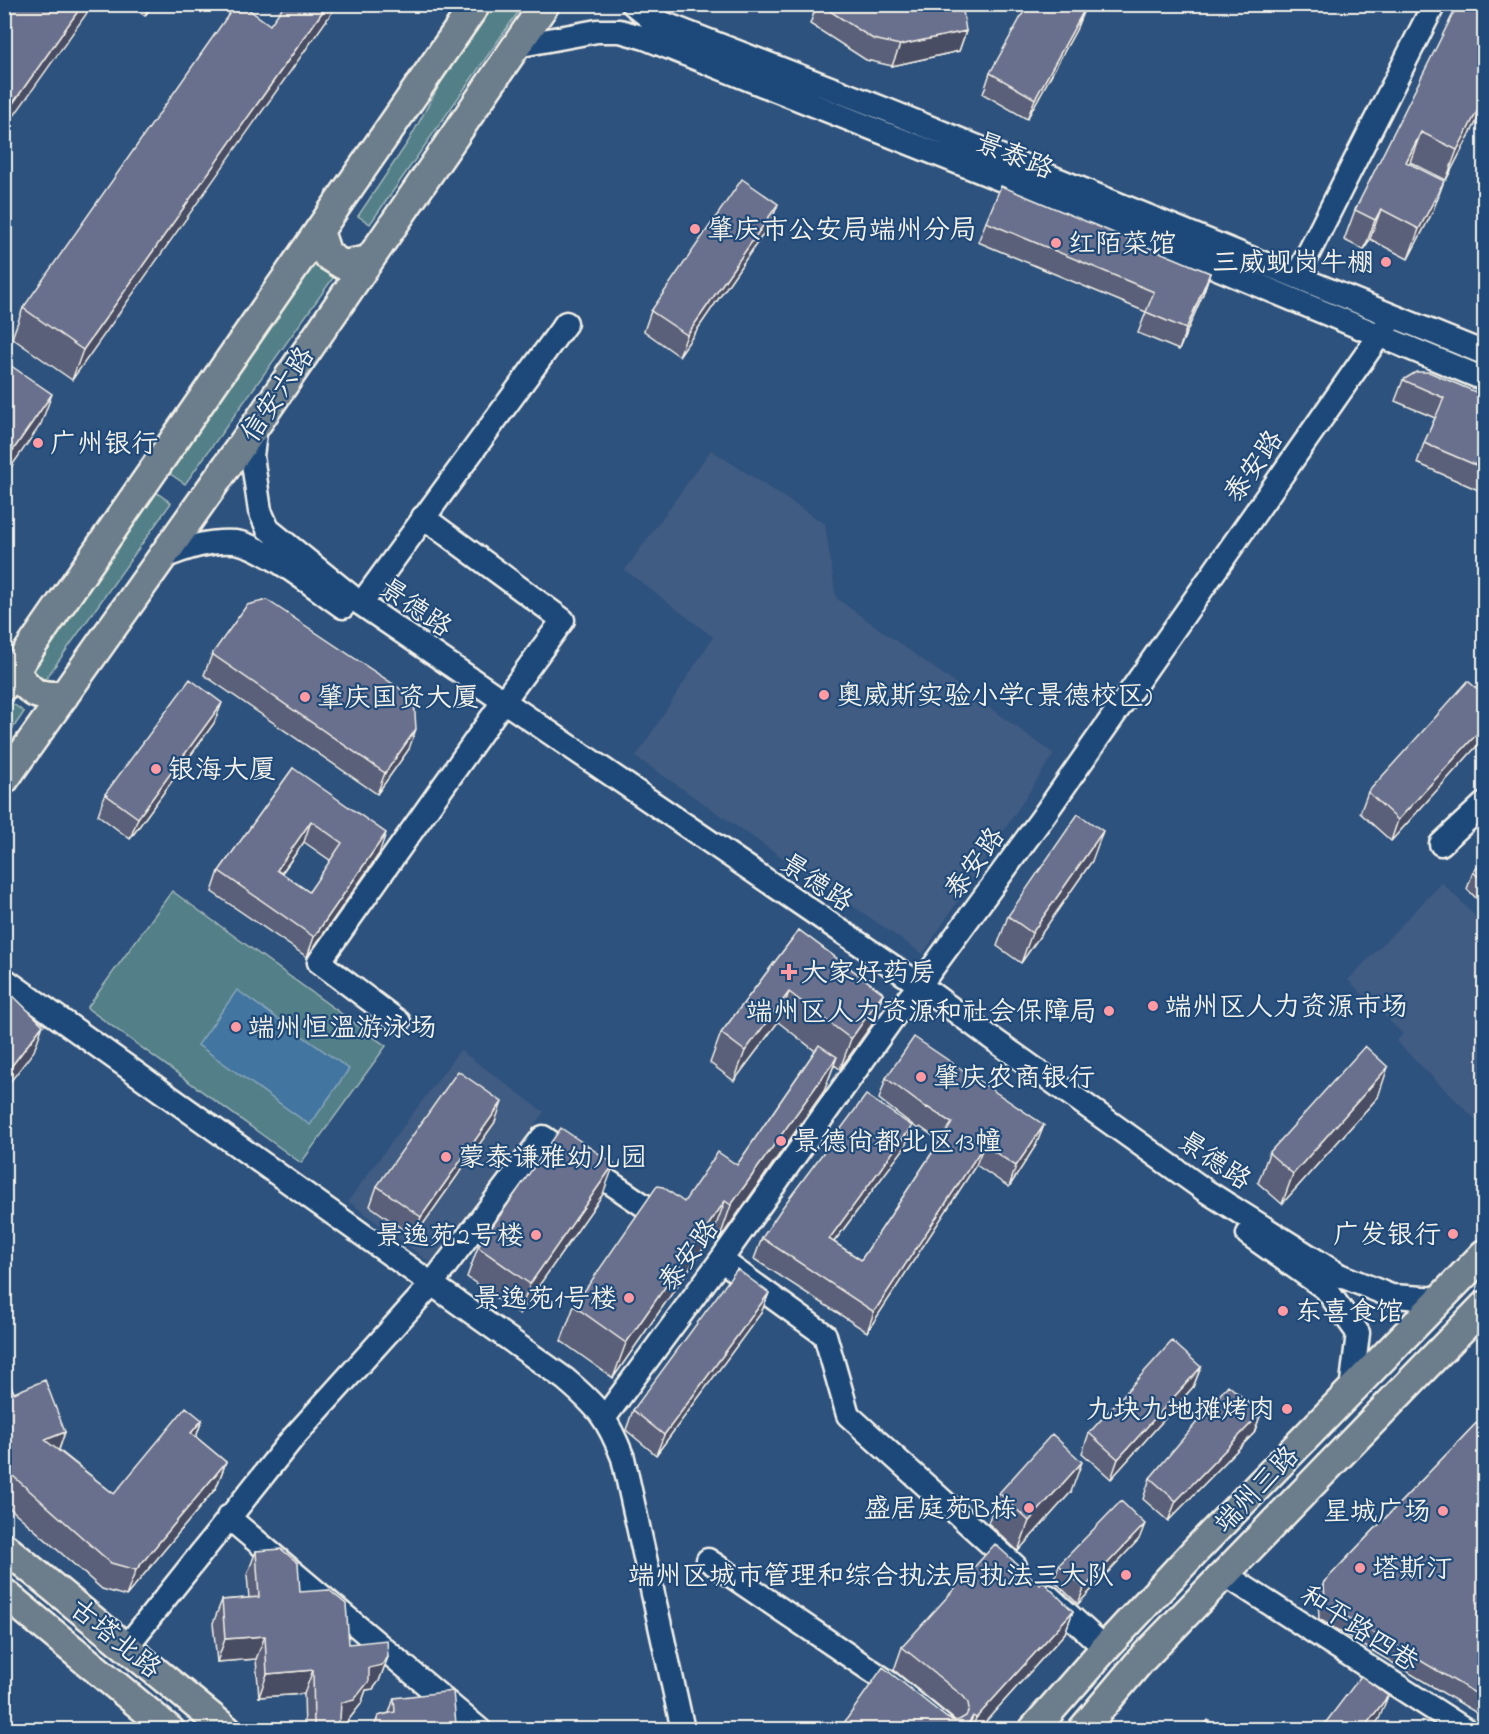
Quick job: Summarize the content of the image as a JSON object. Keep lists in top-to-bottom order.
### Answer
{
  "streets": {
    "main road": ["信安六路", "端州三路", "古塔北路"],
    "street": [
      "景泰路",
      "泰安路",
      "景德路",
      "和平路四巷"
    ]
  },
  "crossings": [
    ["景泰路", "信安六路"],
    ["景泰路", "泰安路"],
    ["信安六路", "景德路"],
    ["泰安路", "景德路"],
    ["景德路", "端州三路"],
    ["端州三路", "和平路四巷"]
  ],
  "places": {
    "other": [
      "肇庆市公安局端州分局",
      "红陌菜馆",
      "三威蚬岗牛棚",
      "广州银行",
      "奥威斯实验小学(景德校区)",
      "肇庆国资大厦",
      "银海大厦",
      "端州区人力资源市场",
      "端州区人力资源和社会保障局",
      "端州恒温游泳场",
      "肇庆农商银行",
      "景德尚都北区13幢",
      "蒙泰谦雅幼儿园",
      "广发银行",
      "景逸苑2号楼",
      "景逸苑1号楼",
      "东喜食馆",
      "九块九地摊烤肉",
      "盛居庭苑B栋",
      "星城广场",
      "塔斯汀",
      "端州区城市管理和综合执法局执法三大队"
    ],
    "health": ["大家好药房"]
  }
}
